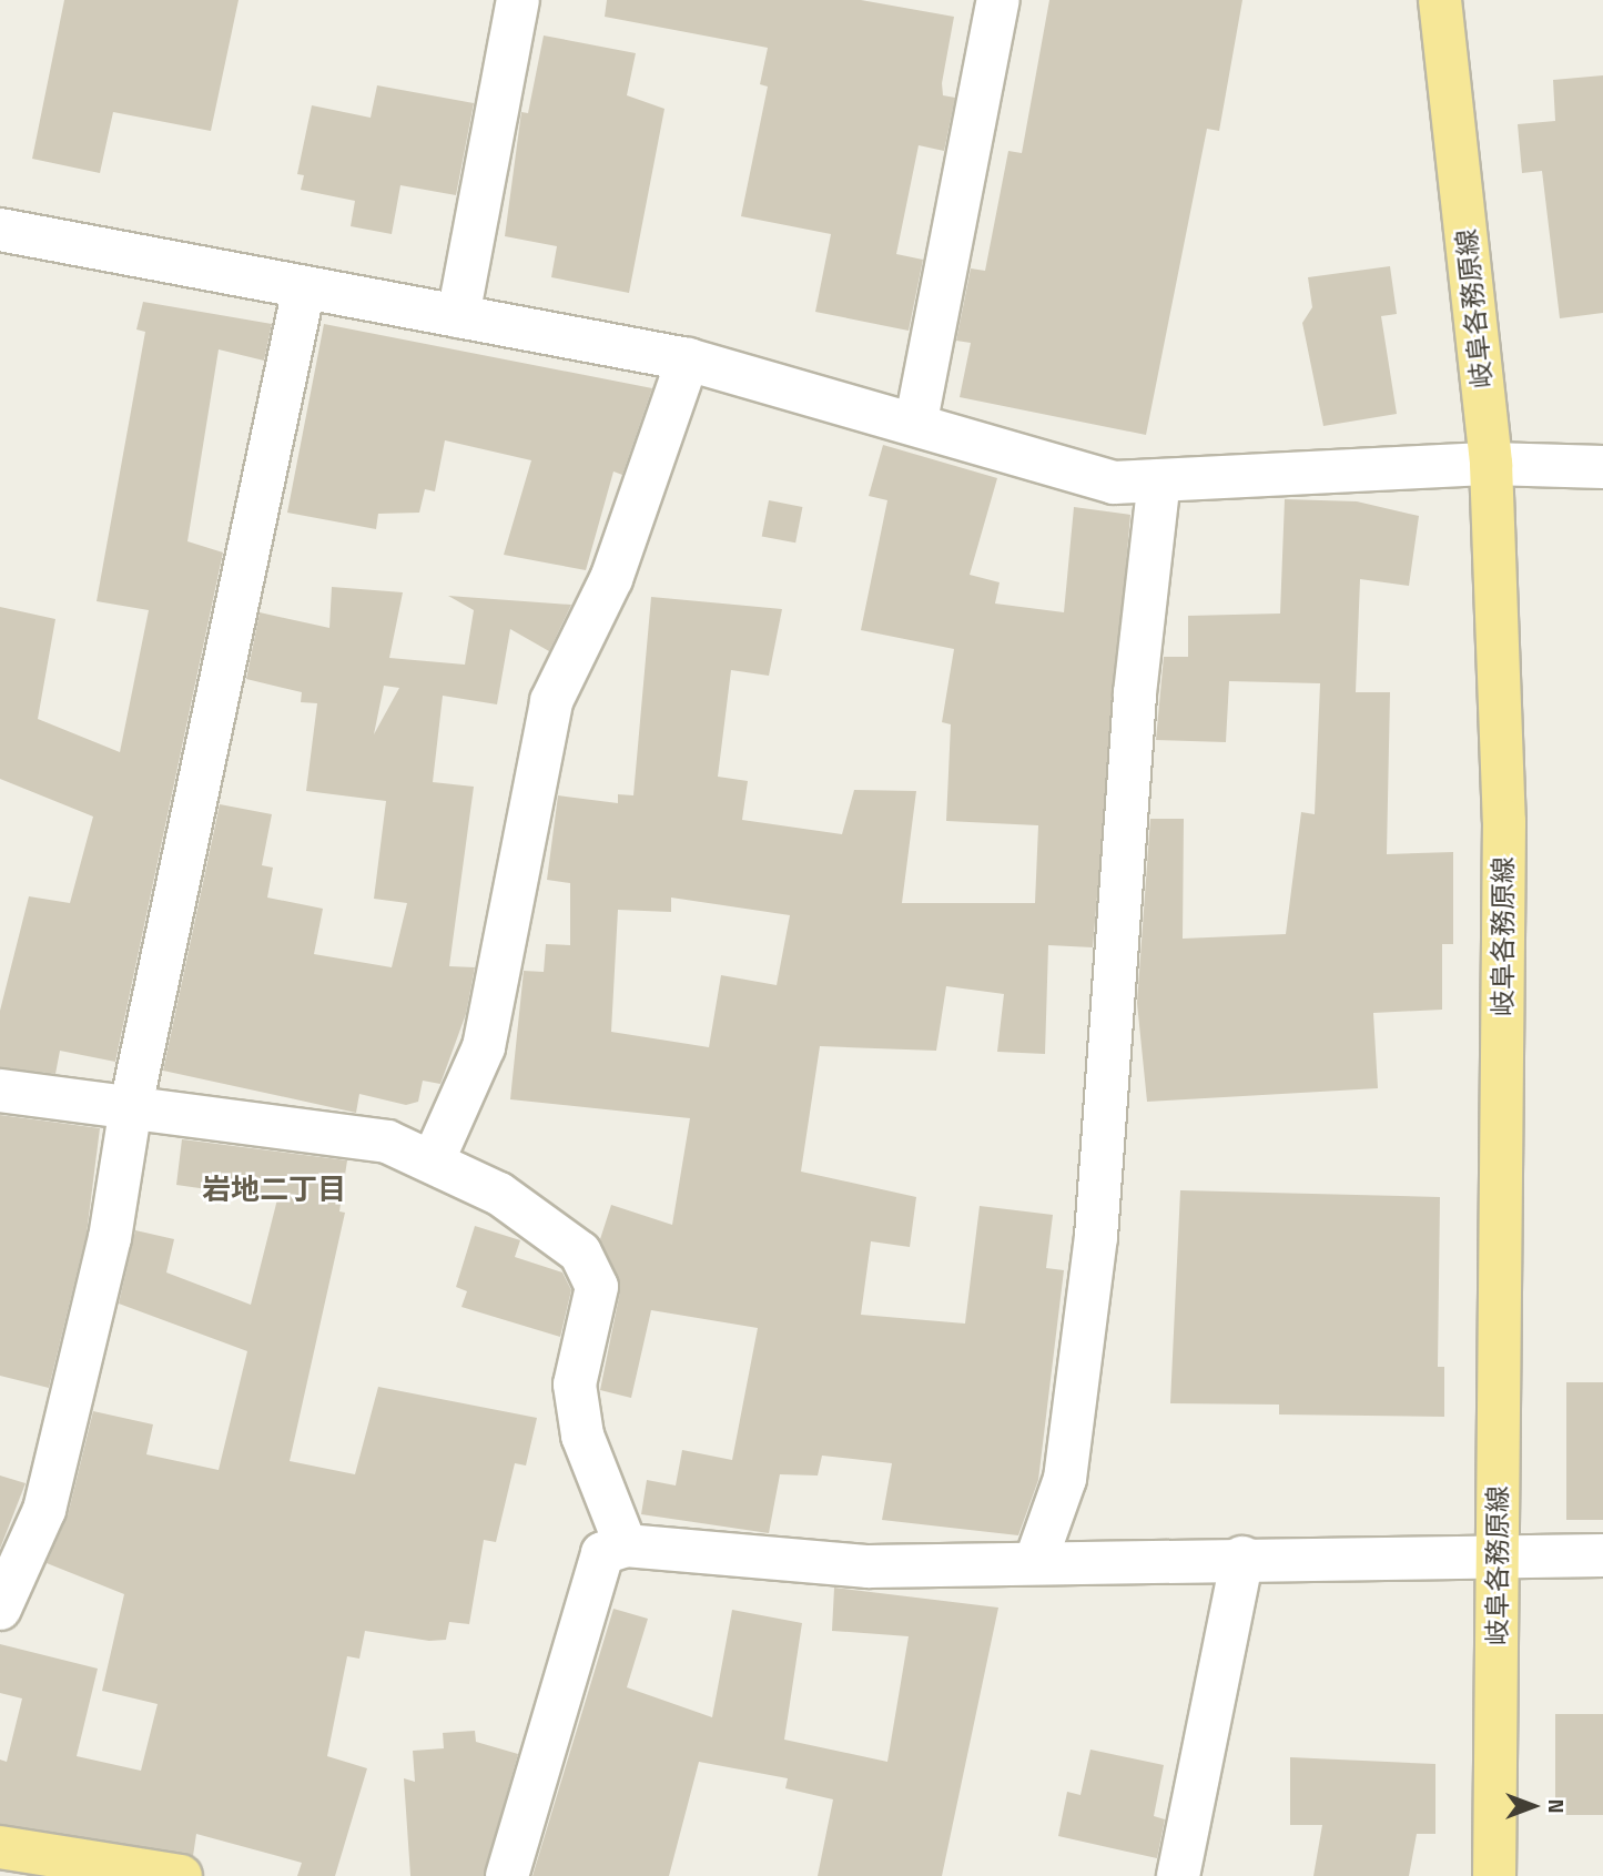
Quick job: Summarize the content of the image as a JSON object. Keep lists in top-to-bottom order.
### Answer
{
  "streets": {
    "main road": ["岐阜各務原線"]
  },
  "districts": ["岩地二丁目"],
  "north": "right"
}
